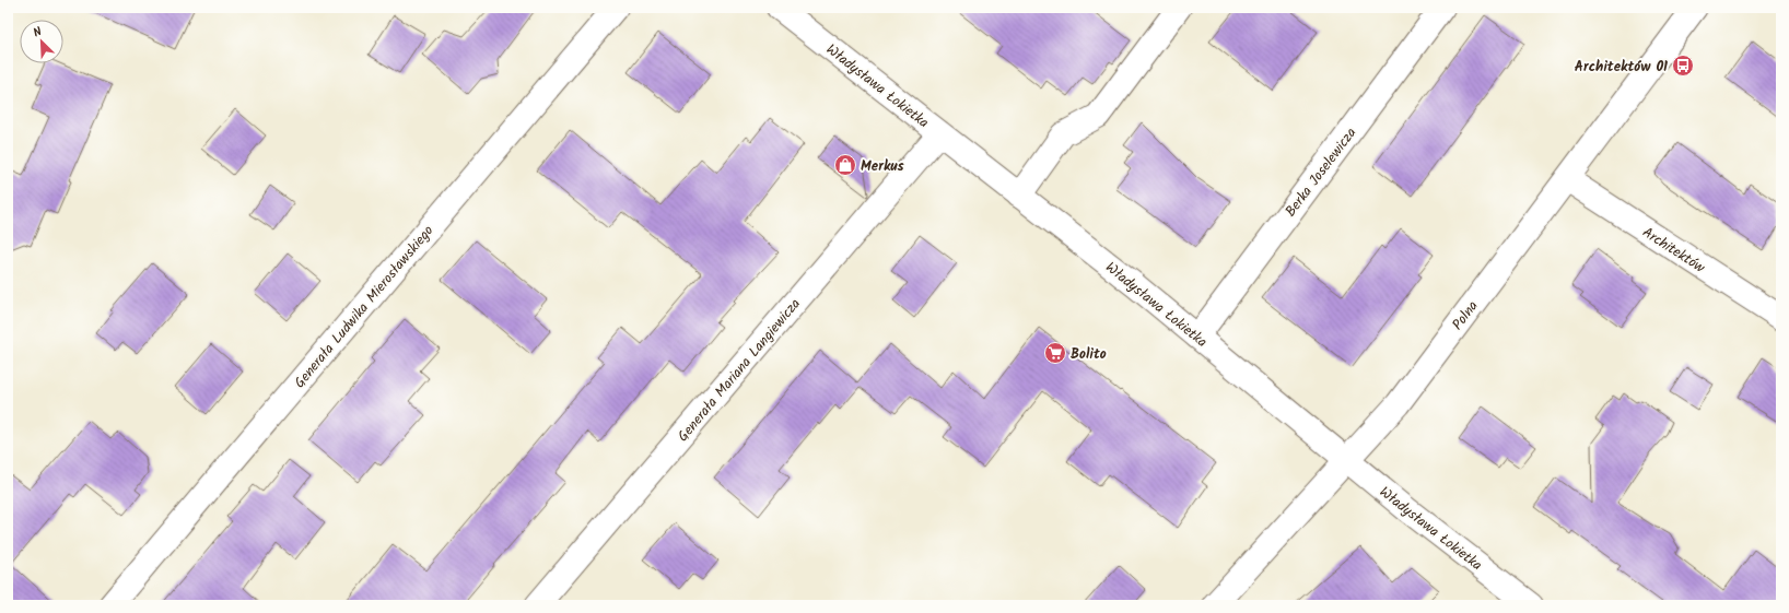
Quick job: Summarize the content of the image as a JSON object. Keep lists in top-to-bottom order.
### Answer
{
  "streets": {
    "street": [
      "Władysława Łokietka",
      "Berka Joselewicza",
      "Architektów",
      "Generała Ludwika Mierosławskiego",
      "Polna",
      "Generała Mariana Langiewicza"
    ]
  },
  "crossings": [
    ["Władysława Łokietka", "Berka Joselewicza"],
    ["Władysława Łokietka", "Polna"],
    ["Władysława Łokietka", "Generała Mariana Langiewicza"],
    ["Architektów", "Polna"]
  ],
  "places": {
    "bus stop": ["Architektów 01"],
    "shop": ["Merkus"],
    "supermarket": ["Bolito"]
  },
  "north": "top left"
}
